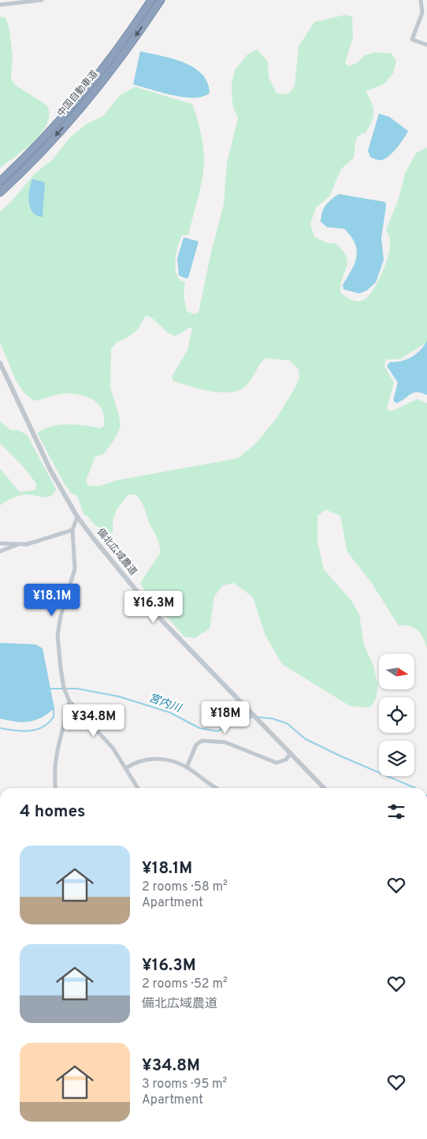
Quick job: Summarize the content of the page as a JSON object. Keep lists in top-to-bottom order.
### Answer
{
  "streets": {
    "highway": ["中国自動車道"],
    "street": ["備北広域農道"]
  },
  "water": ["宮内川"],
  "north": "right",
  "page": {
    "price": [
      "¥18.1M",
      "¥16.3M",
      "¥18M",
      "¥34.8M"
    ],
    "heading": "4 homes",
    "list": [
      {
        "name": "¥18.1M",
        "note": "2 rooms · 58 m² · Apartment"
      },
      {
        "name": "¥16.3M",
        "note": "2 rooms · 52 m² · 備北広域農道"
      },
      {
        "name": "¥34.8M",
        "note": "3 rooms · 95 m² · Apartment"
      }
    ]
  }
}
